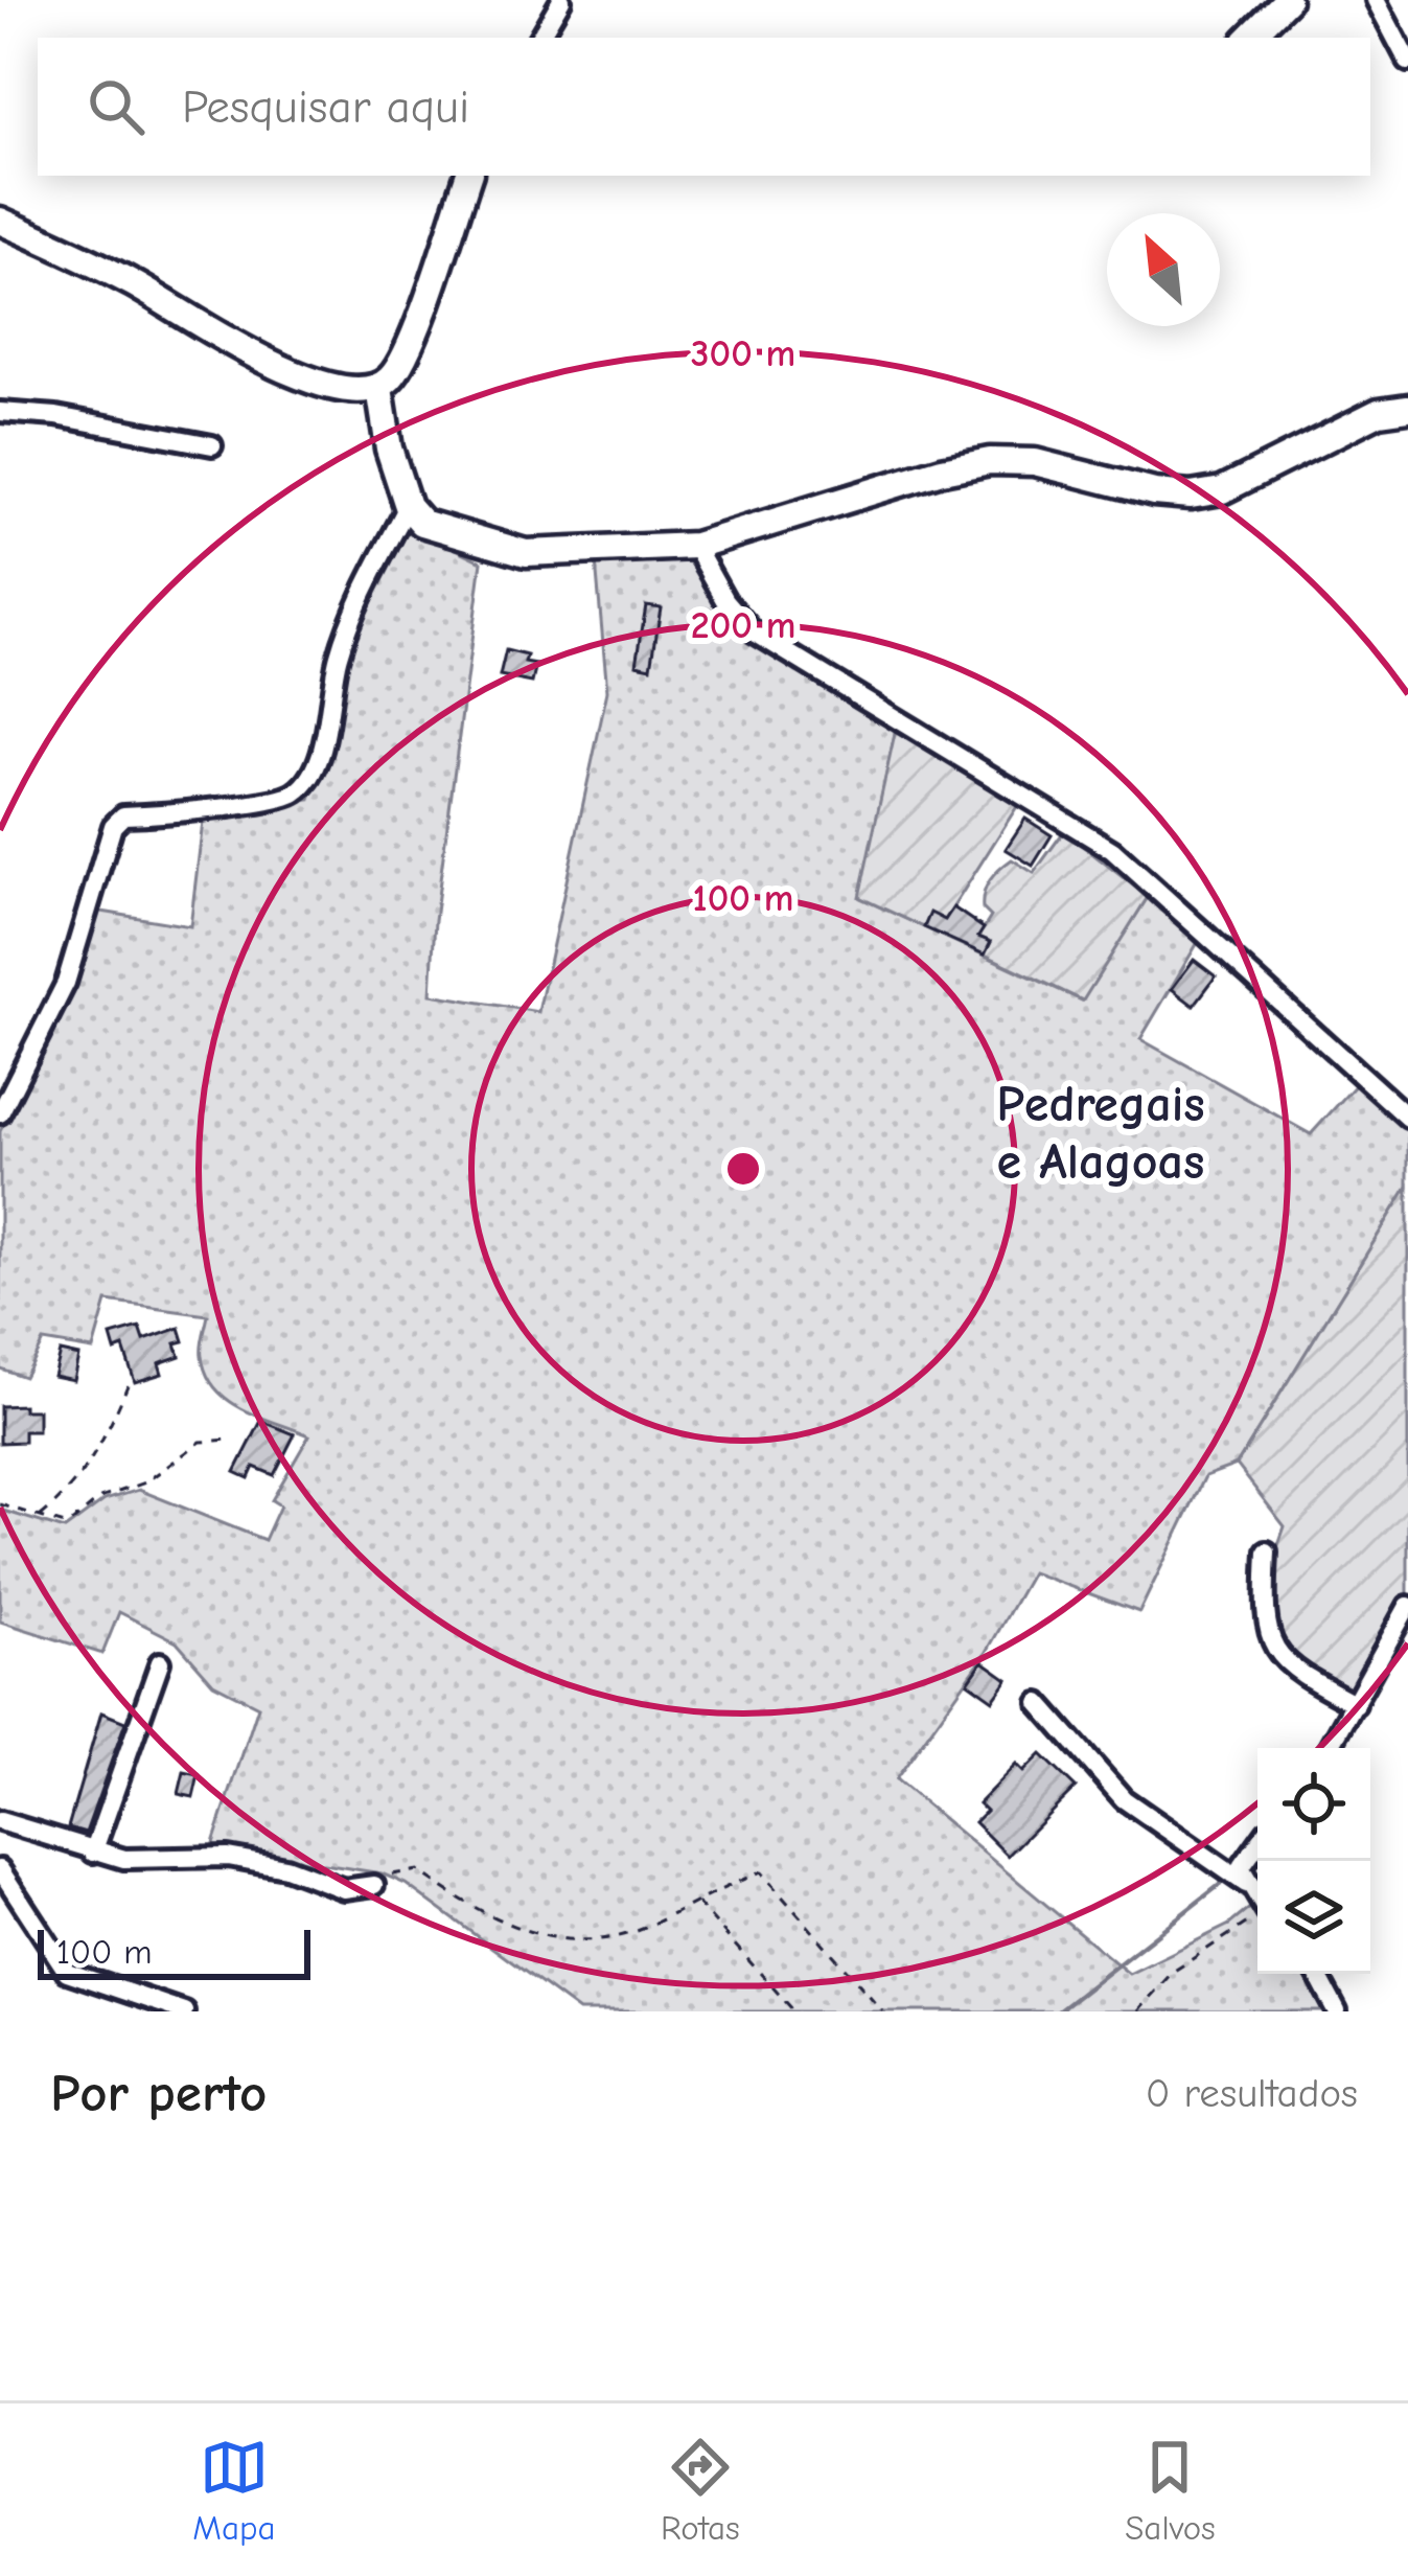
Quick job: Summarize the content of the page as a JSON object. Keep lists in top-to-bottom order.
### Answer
{
  "districts": ["Pedregais e Alagoas"],
  "scale_bar": "100 m",
  "north": "top left",
  "page": {
    "search": "Pesquisar aqui",
    "scale": "100 m",
    "heading": ["Por perto", "0 resultados"],
    "nav": ["Mapa", "Rotas", "Salvos"]
  },
  "rings": ["300 m", "200 m", "100 m"]
}
